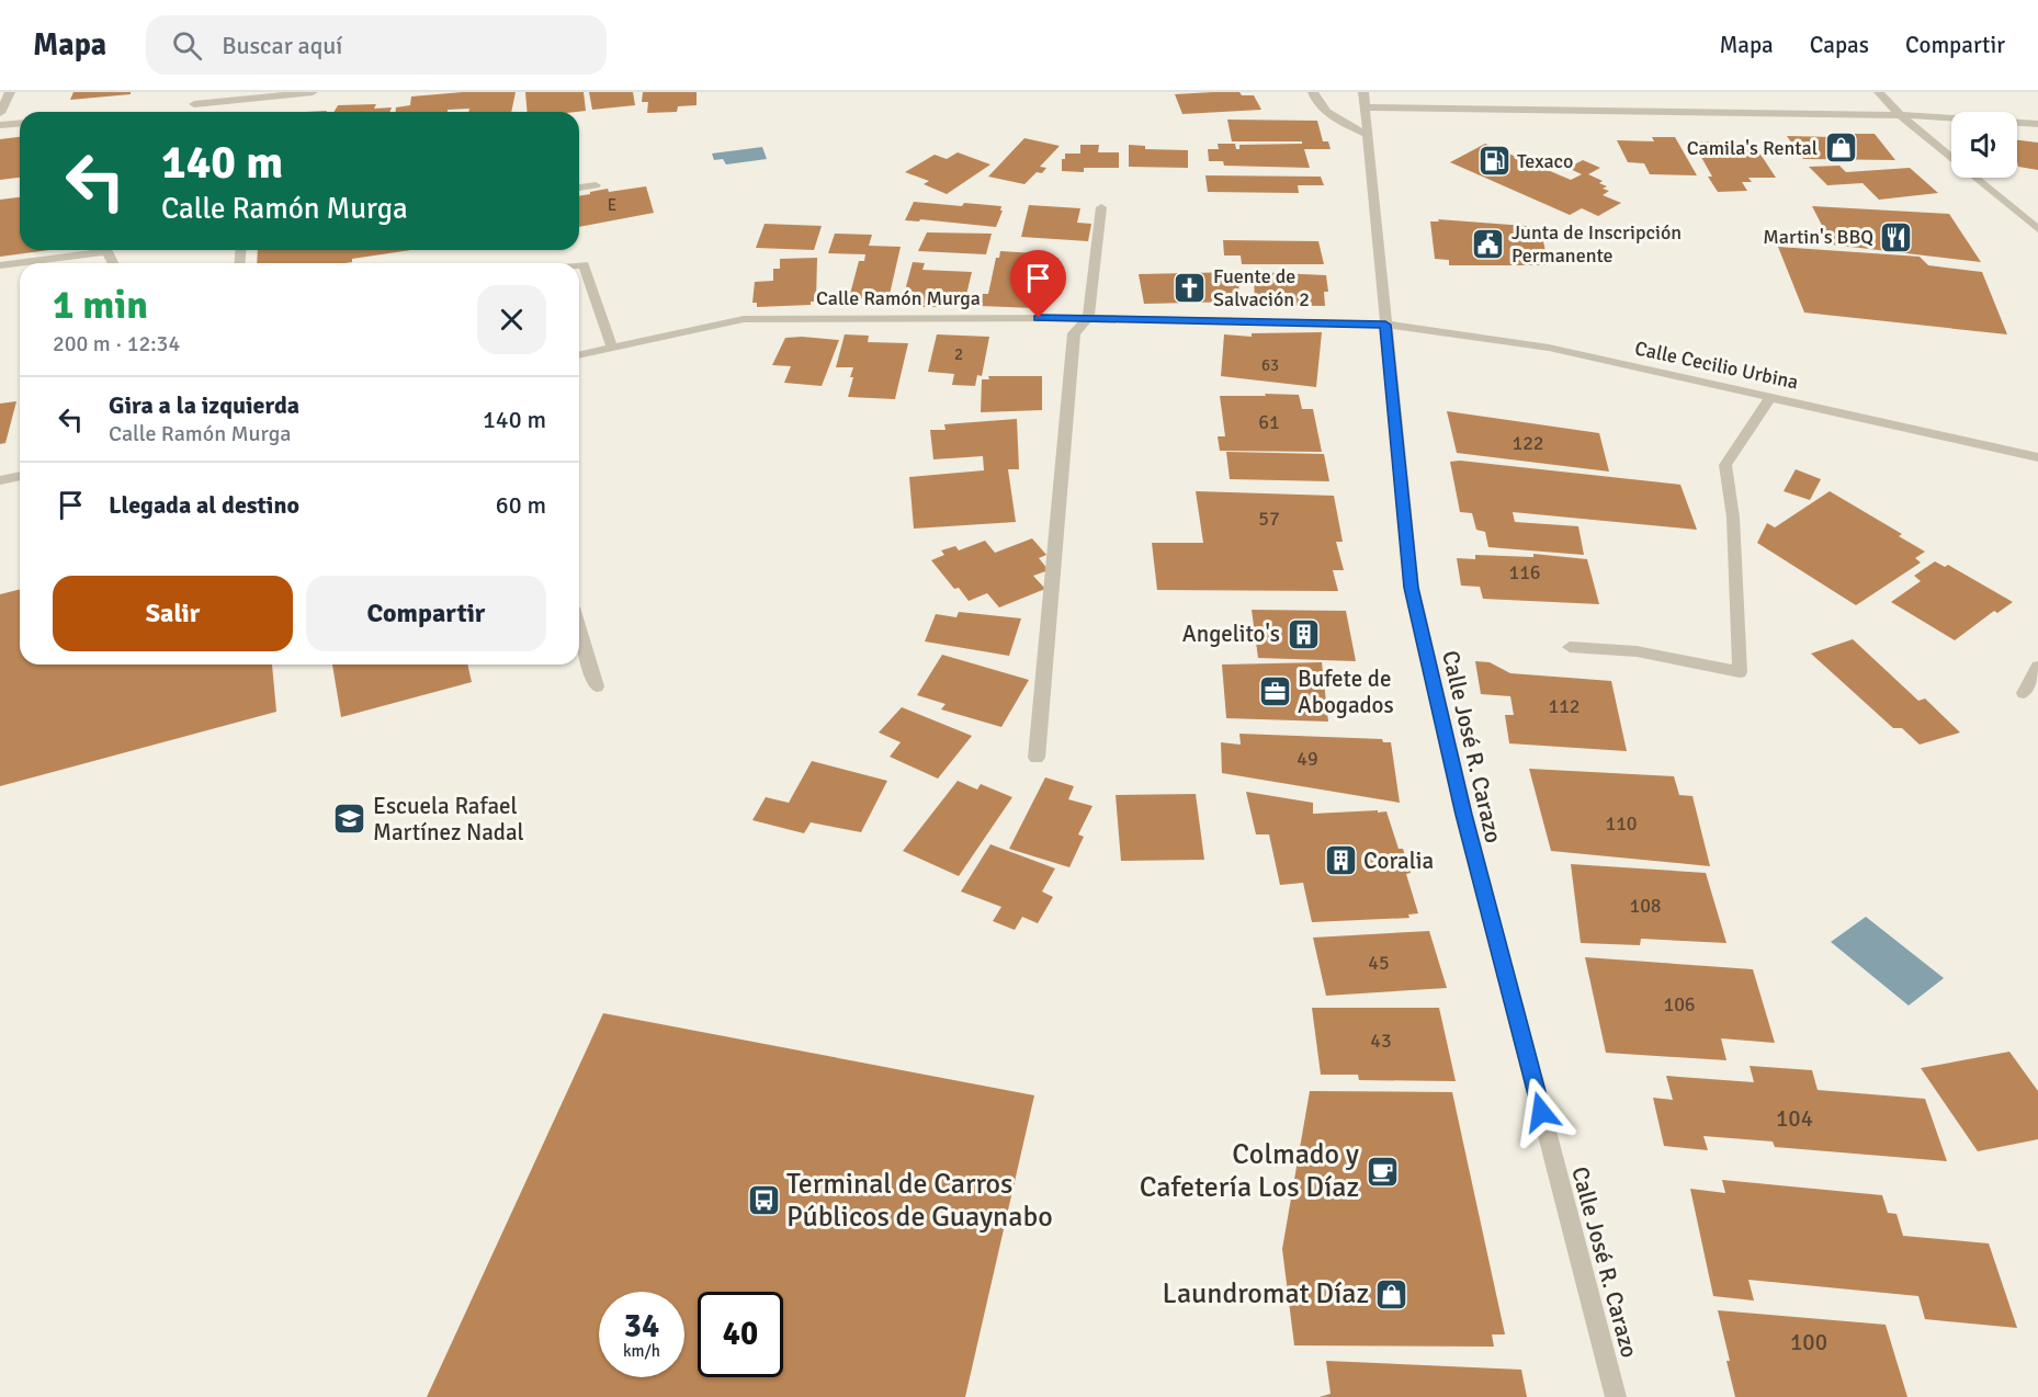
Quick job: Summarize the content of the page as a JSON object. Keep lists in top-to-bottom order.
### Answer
{
  "streets": {
    "street": ["Calle Ramón Murga", "Calle Cecilio Urbina", "Calle José R. Carazo"]
  },
  "crossings": [
    ["Calle Ramón Murga", "Calle Cecilio Urbina"],
    ["Calle Ramón Murga", "Calle José R. Carazo"],
    ["Calle Cecilio Urbina", "Calle José R. Carazo"]
  ],
  "places": {
    "shop": ["Camila's Rental", "Laundromat Díaz"],
    "fuel station": ["Texaco"],
    "restaurant": ["Martin's BBQ"],
    "public building": ["Junta de Inscripción Permanente"],
    "church": ["Fuente de Salvación 2"],
    "building": ["Angelito's", "Coralia"],
    "office": ["Bufete de Abogados"],
    "school or university": ["Escuela Rafael Martínez Nadal"],
    "cafe": ["Colmado y Cafetería Los Díaz"],
    "bus stop": ["Terminal de Carros Públicos de Guaynabo"]
  },
  "house_numbers": [
    "E",
    "2",
    "63",
    "61",
    "122",
    "57",
    "116",
    "112",
    "49",
    "110",
    "108",
    "45",
    "106",
    "43",
    "104",
    "100"
  ],
  "page": {
    "header": "Mapa",
    "search": "Buscar aquí",
    "nav": ["Mapa", "Capas", "Compartir"],
    "turn": ["140 m", "Calle Ramón Murga"],
    "heading": ["1 min", "200 m · 12:34"],
    "list": [
      {
        "name": "Gira a la izquierda",
        "note": "Calle Ramón Murga",
        "value": "140 m"
      },
      {
        "name": "Llegada al destino",
        "value": "60 m"
      }
    ],
    "buttons": ["Salir", "Compartir"],
    "speed": "34 km/h",
    "limit": "40"
  }
}
